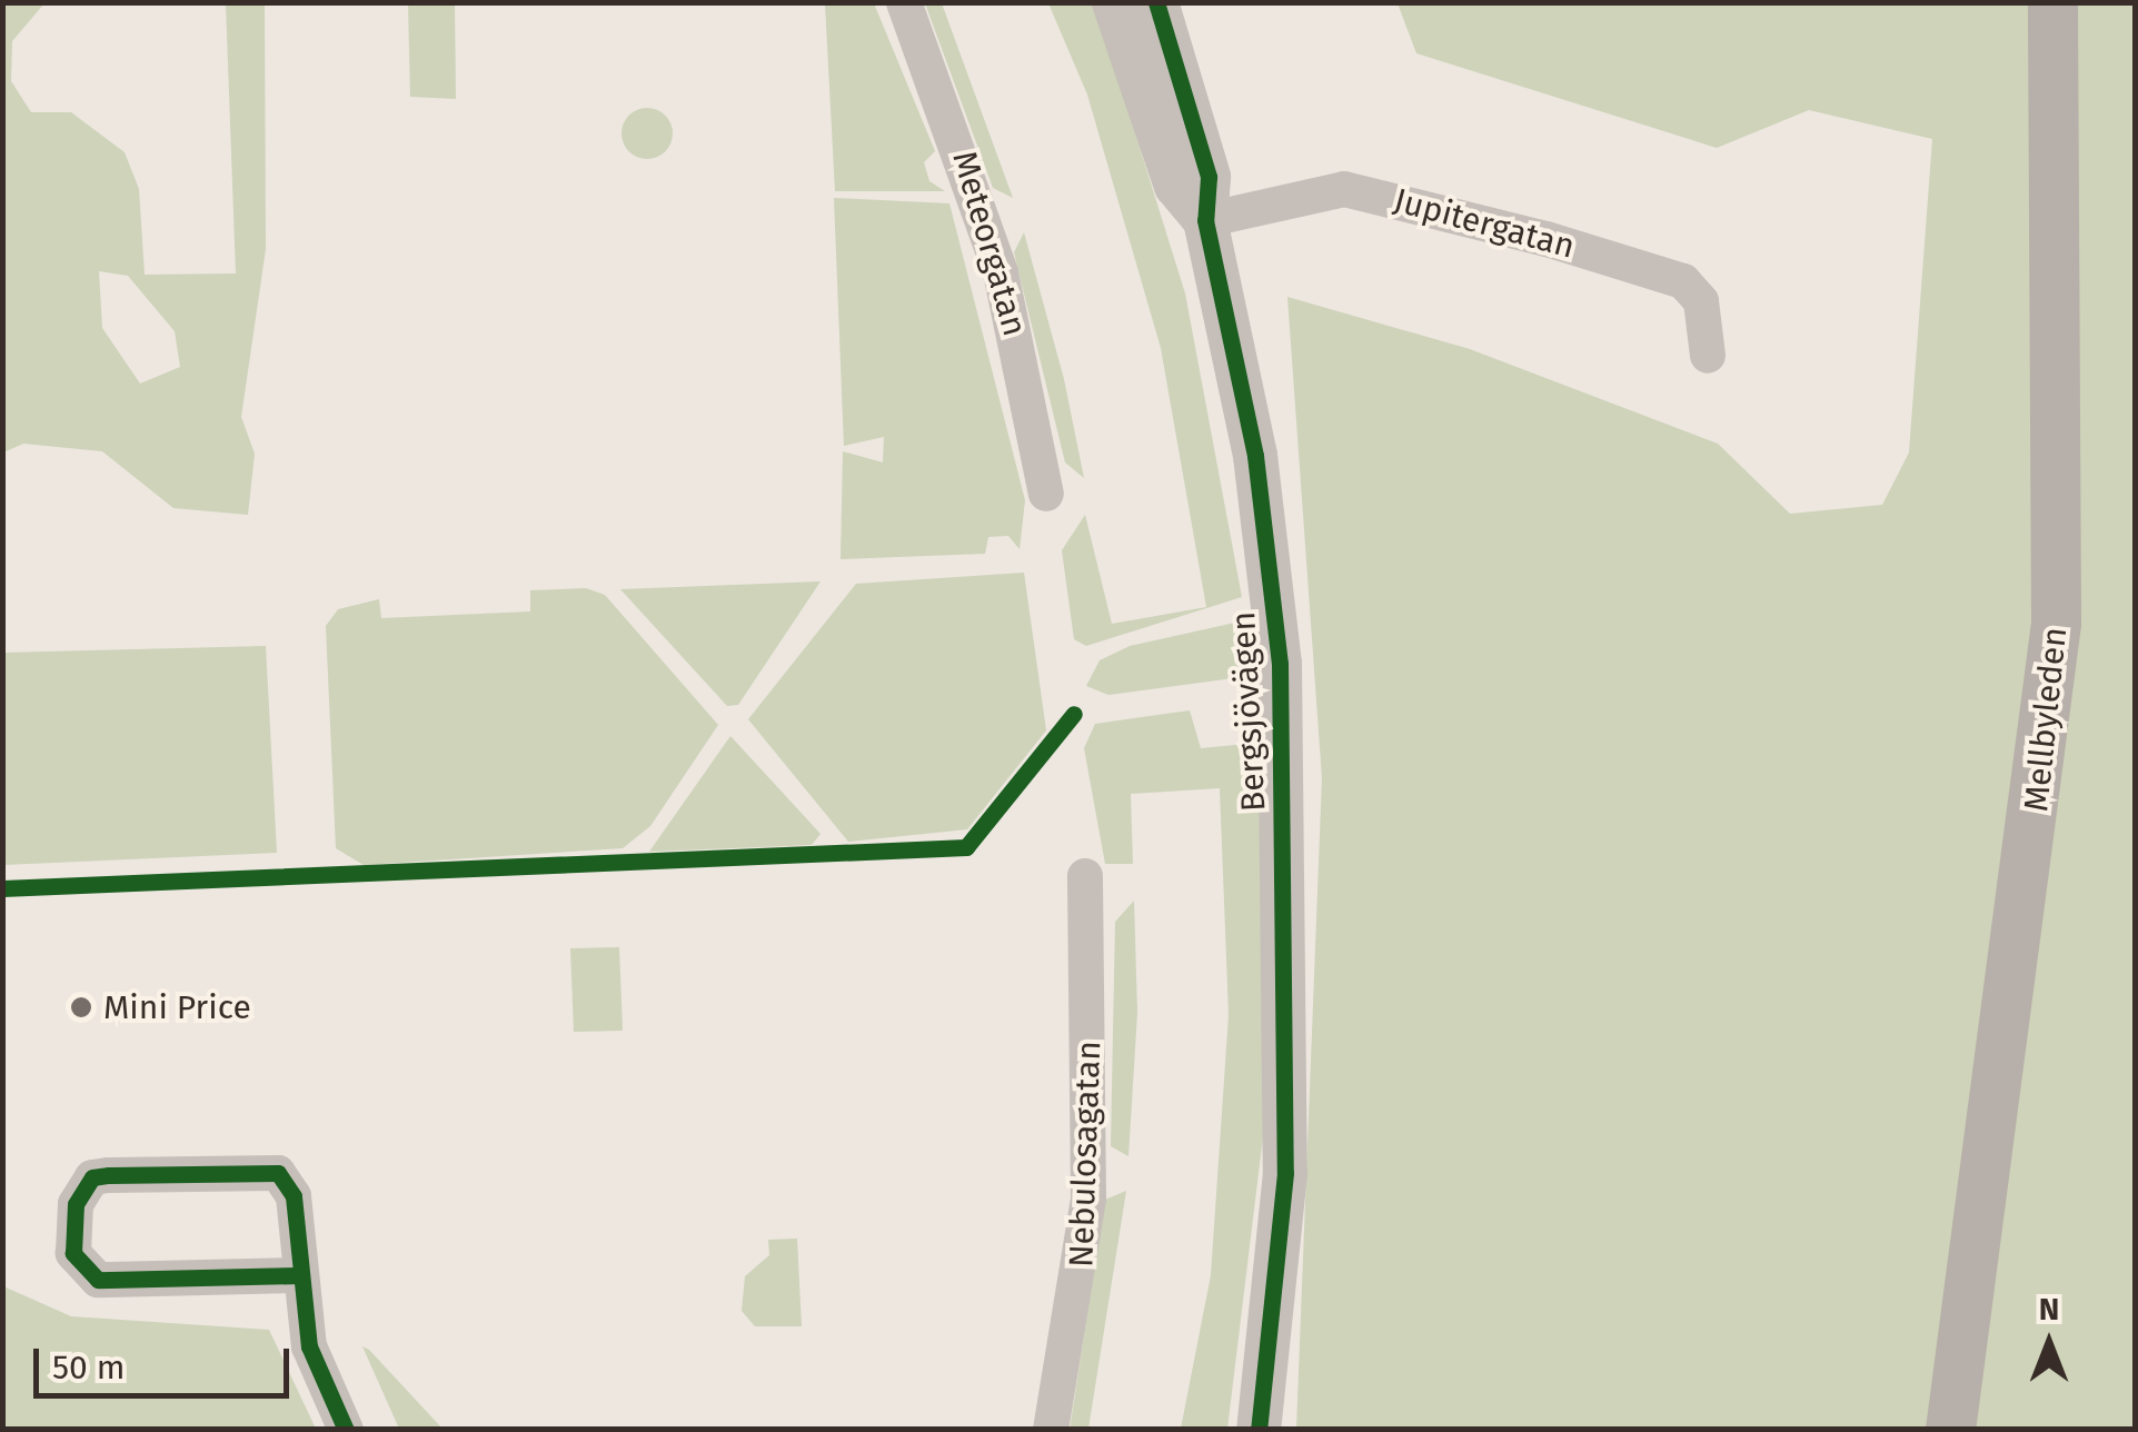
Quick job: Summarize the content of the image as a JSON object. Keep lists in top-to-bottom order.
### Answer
{
  "streets": {
    "main road": ["Mellbyleden"],
    "street": [
      "Jupitergatan",
      "Meteorgatan",
      "Bergsjövägen",
      "Nebulosagatan"
    ]
  },
  "crossings": [
    ["Jupitergatan", "Bergsjövägen"]
  ],
  "places": ["Mini Price"],
  "scale_bar": "50 m",
  "north": "top"
}
